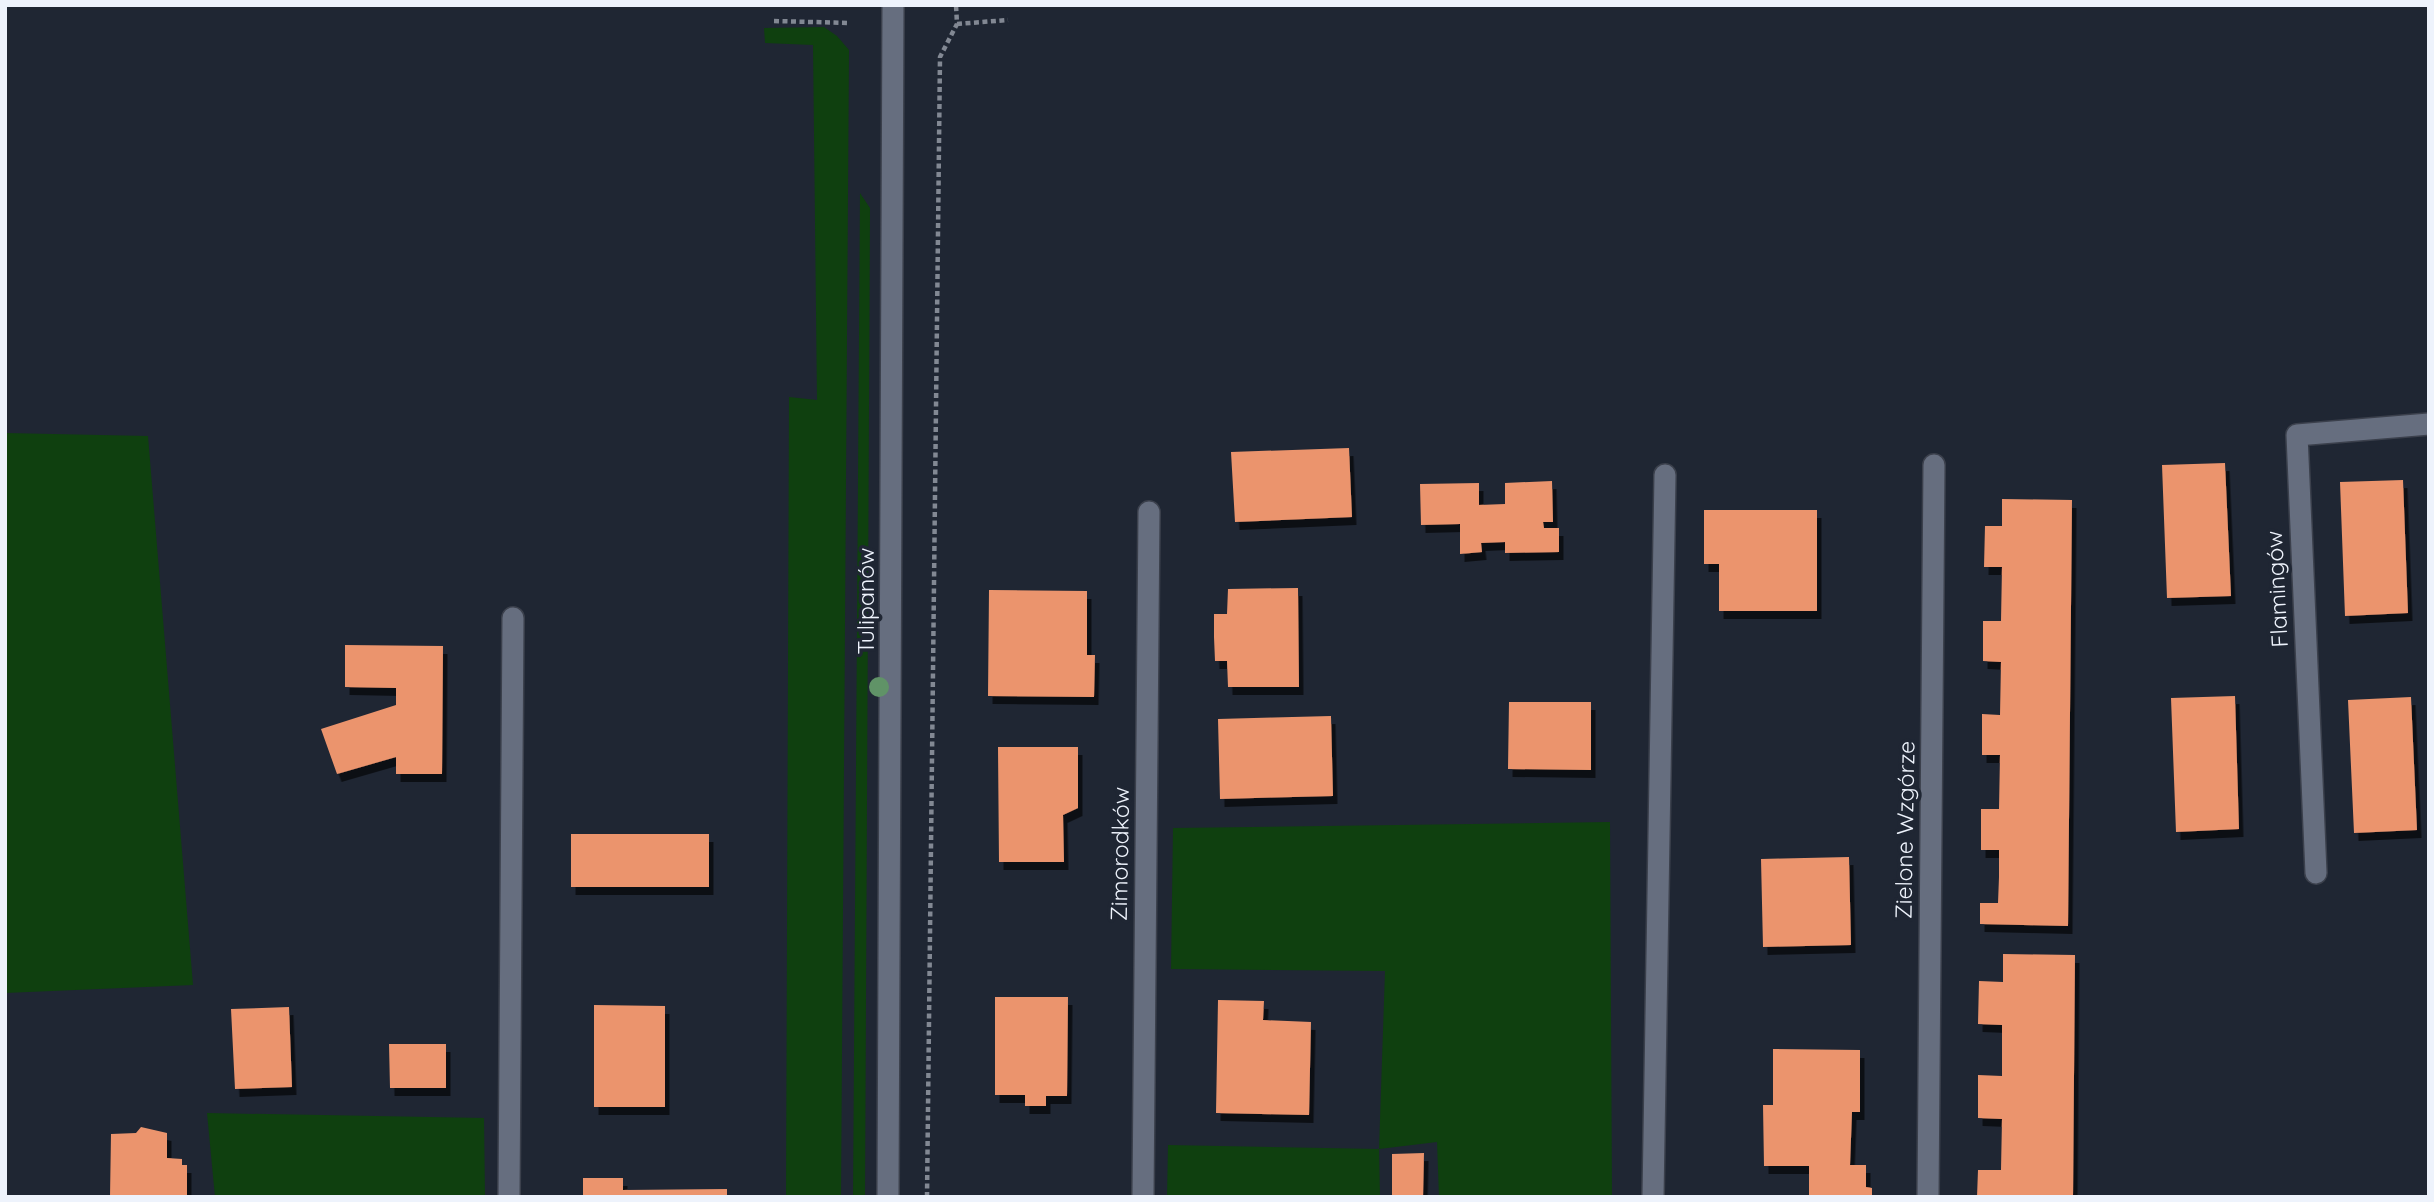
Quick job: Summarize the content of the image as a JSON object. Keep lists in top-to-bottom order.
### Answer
{
  "streets": {
    "street": [
      "Flamingów",
      "Tulipanów",
      "Zielone Wzgórze",
      "Zimorodków"
    ]
  }
}
